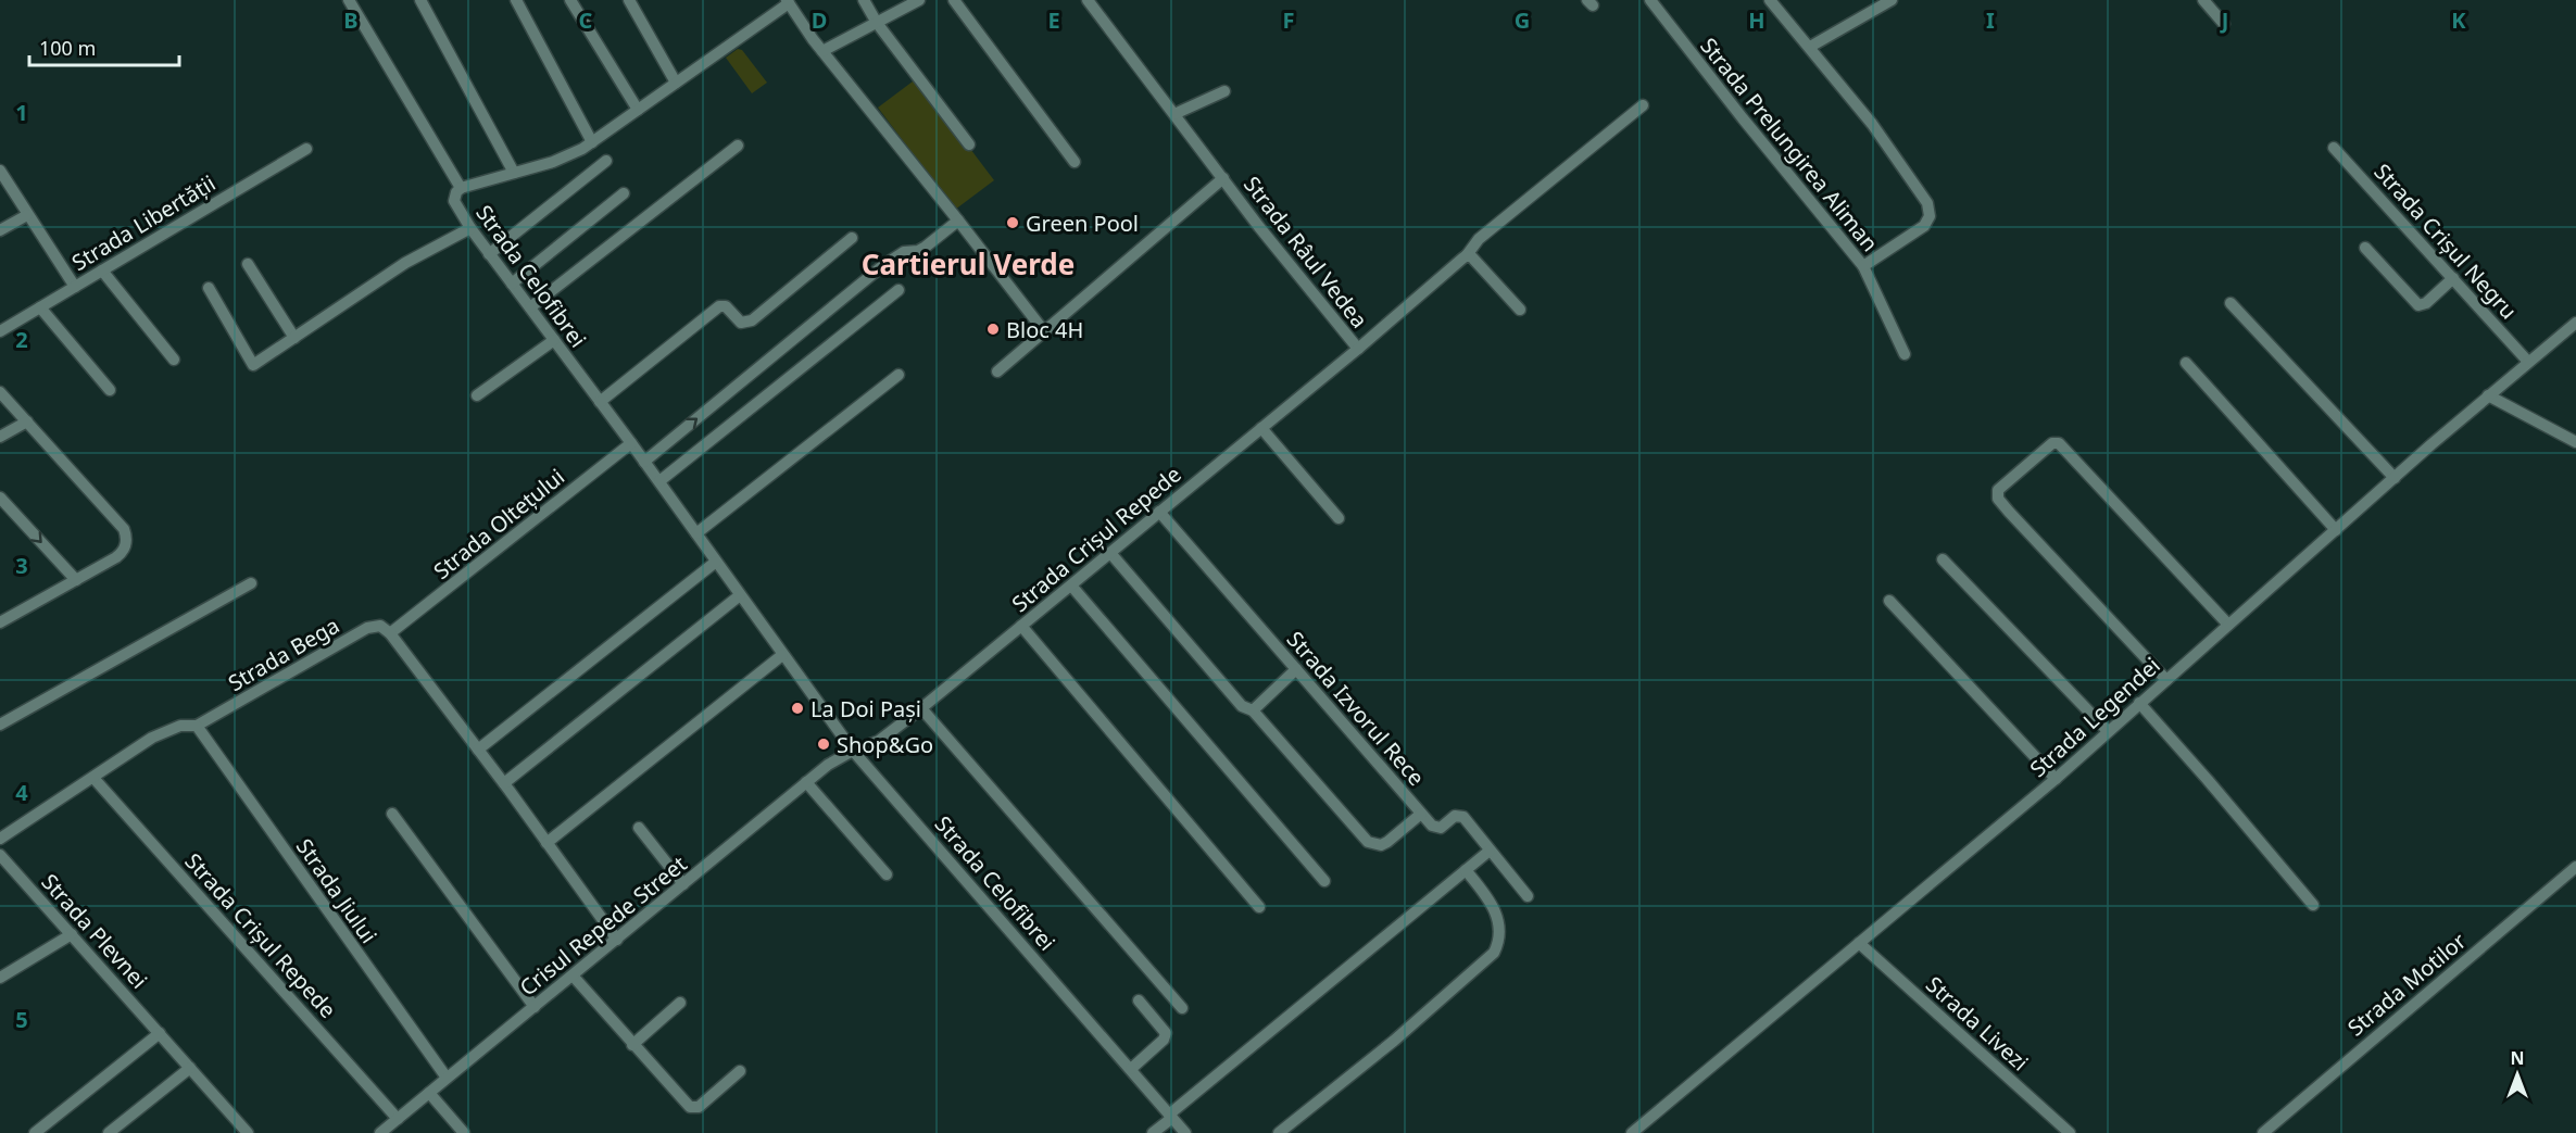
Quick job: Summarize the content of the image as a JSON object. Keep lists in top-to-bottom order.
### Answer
{
  "streets": {
    "street": [
      "Strada Prelungirea Aliman",
      "Strada Libertății",
      "Strada Crișul Negru",
      "Strada Râul Vedea",
      "Strada Celofibrei",
      "Strada Oltețului",
      "Strada Crișul Repede",
      "Strada Bega",
      "Strada Izvorul Rece",
      "Strada Legendei",
      "Strada Jiului",
      "Crisul Repede Street",
      "Strada Plevnei",
      "Strada Motilor",
      "Strada Livezi"
    ]
  },
  "crossings": [
    ["Strada Crișul Negru", "Strada Legendei"],
    ["Strada Râul Vedea", "Strada Crișul Repede"],
    ["Strada Celofibrei", "Strada Oltețului"],
    ["Strada Celofibrei", "Strada Crișul Repede"],
    ["Strada Celofibrei", "Crisul Repede Street"],
    ["Strada Oltețului", "Strada Bega"],
    ["Strada Crișul Repede", "Strada Bega"],
    ["Strada Crișul Repede", "Strada Izvorul Rece"],
    ["Strada Crișul Repede", "Crisul Repede Street"],
    ["Strada Bega", "Strada Jiului"],
    ["Strada Legendei", "Strada Livezi"],
    ["Strada Jiului", "Crisul Repede Street"]
  ],
  "districts": ["Cartierul Verde"],
  "places": [
    "Green Pool",
    "Bloc 4H",
    "La Doi Pași",
    "Shop&Go"
  ],
  "scale_bar": "100 m",
  "north": "top",
  "grid": {
    "columns": [
      "B",
      "C",
      "D",
      "E",
      "F",
      "G",
      "H",
      "I",
      "J",
      "K"
    ],
    "rows": [
      "1",
      "2",
      "3",
      "4",
      "5"
    ]
  }
}
